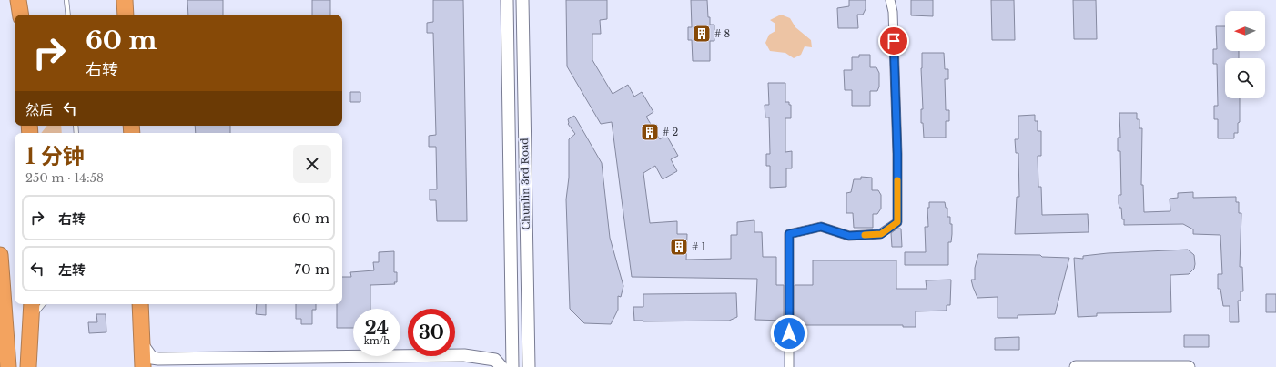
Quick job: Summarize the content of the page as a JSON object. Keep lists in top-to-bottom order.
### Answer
{
  "streets": {
    "street": ["Chunlin 3rd Road"]
  },
  "places": {
    "building": ["# 8", "# 2", "# 1"]
  },
  "north": "left",
  "page": {
    "turn": ["60 m", "右转"],
    "then": "然后",
    "heading": ["1 分钟", "250 m · 14:58"],
    "list": [
      {
        "name": "右转",
        "value": "60 m"
      },
      {
        "name": "左转",
        "value": "70 m"
      }
    ],
    "speed": "24 km/h",
    "limit": "30"
  }
}
